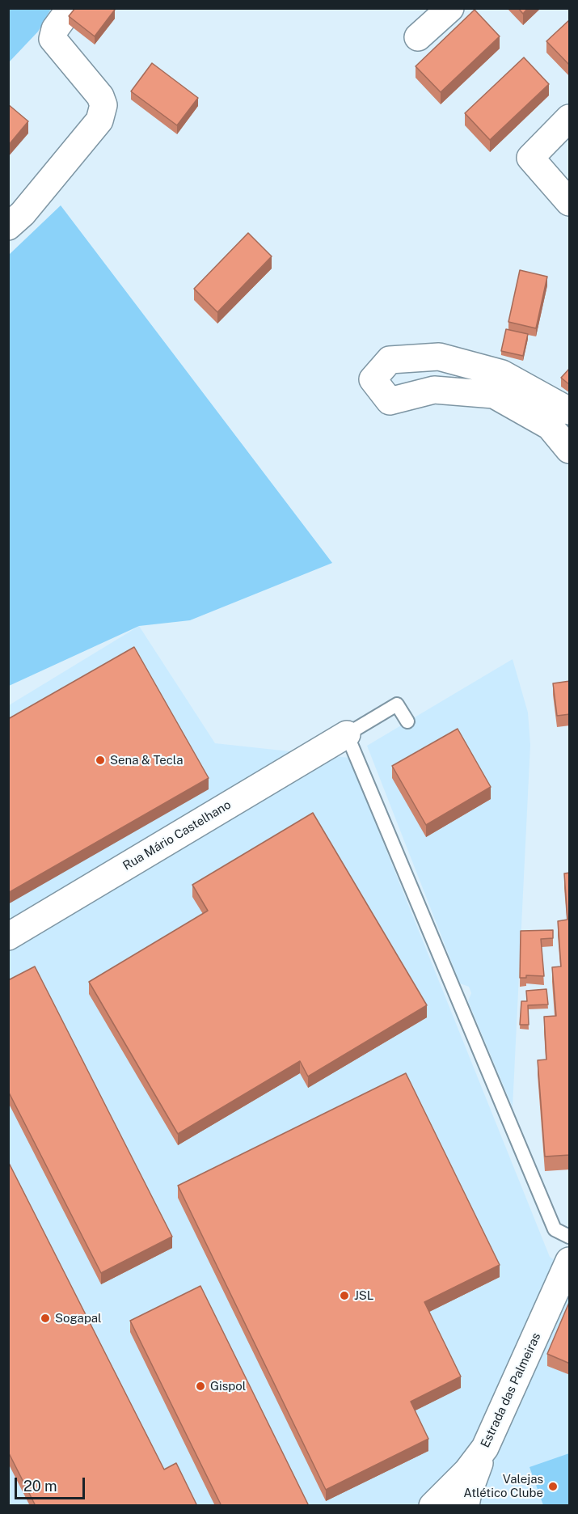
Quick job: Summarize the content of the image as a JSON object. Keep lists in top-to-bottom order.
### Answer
{
  "streets": {
    "street": ["Rua Mário Castelhano", "Estrada das Palmeiras"]
  },
  "places": [
    "Sena & Tecla",
    "JSL",
    "Sogapal",
    "Gispol",
    "Valejas Atlético Clube"
  ],
  "scale_bar": "20 m"
}
